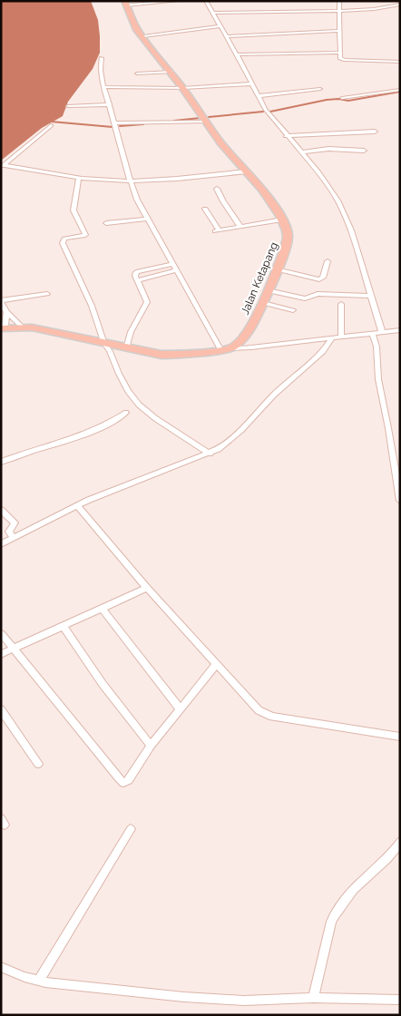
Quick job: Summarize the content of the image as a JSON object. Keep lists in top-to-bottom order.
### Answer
{
  "streets": {
    "main road": ["Jalan Ketapang"]
  }
}
